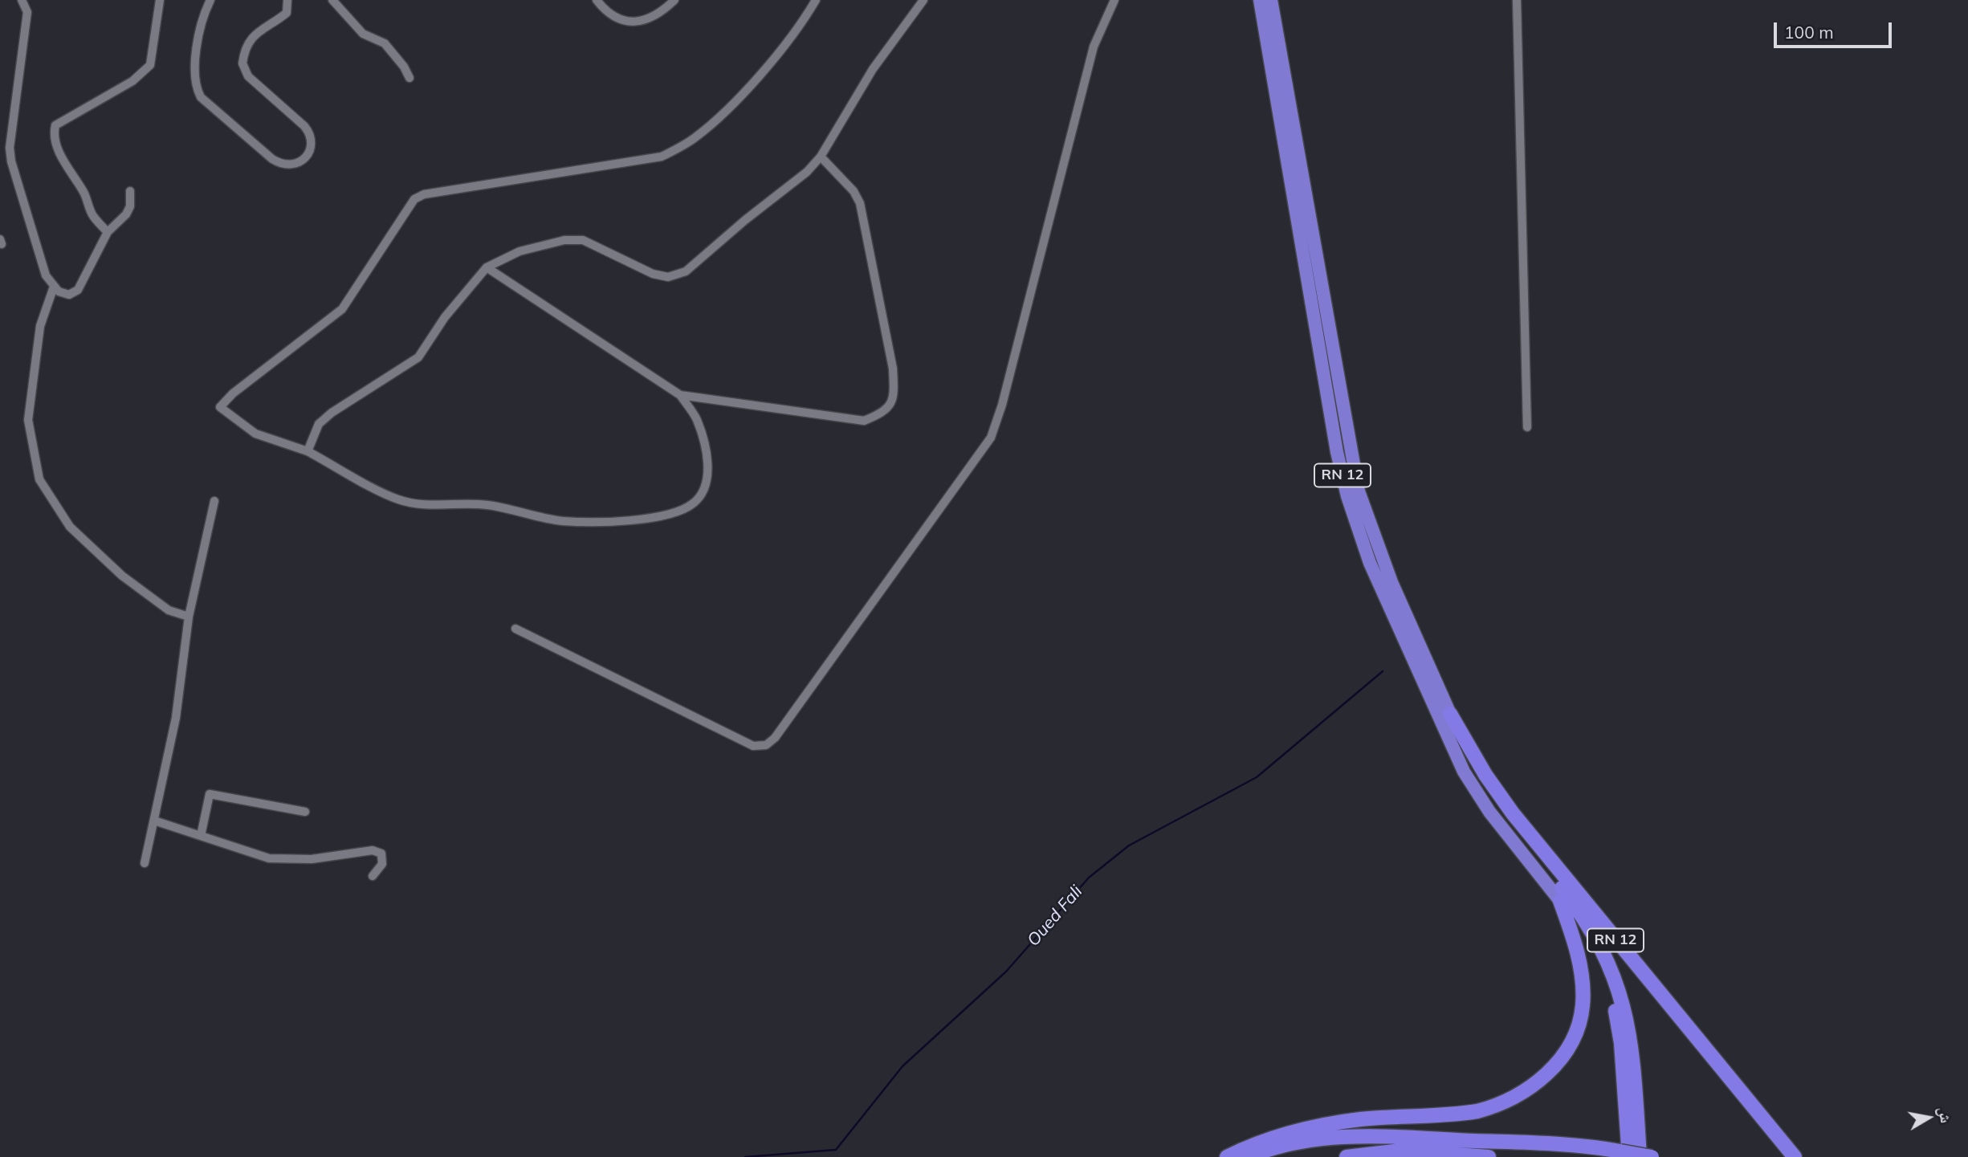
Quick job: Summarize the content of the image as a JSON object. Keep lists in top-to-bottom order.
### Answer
{
  "streets": {
    "highway": ["RN 12"]
  },
  "water": ["Oued Fali"],
  "scale_bar": "100 m",
  "north": "right"
}
